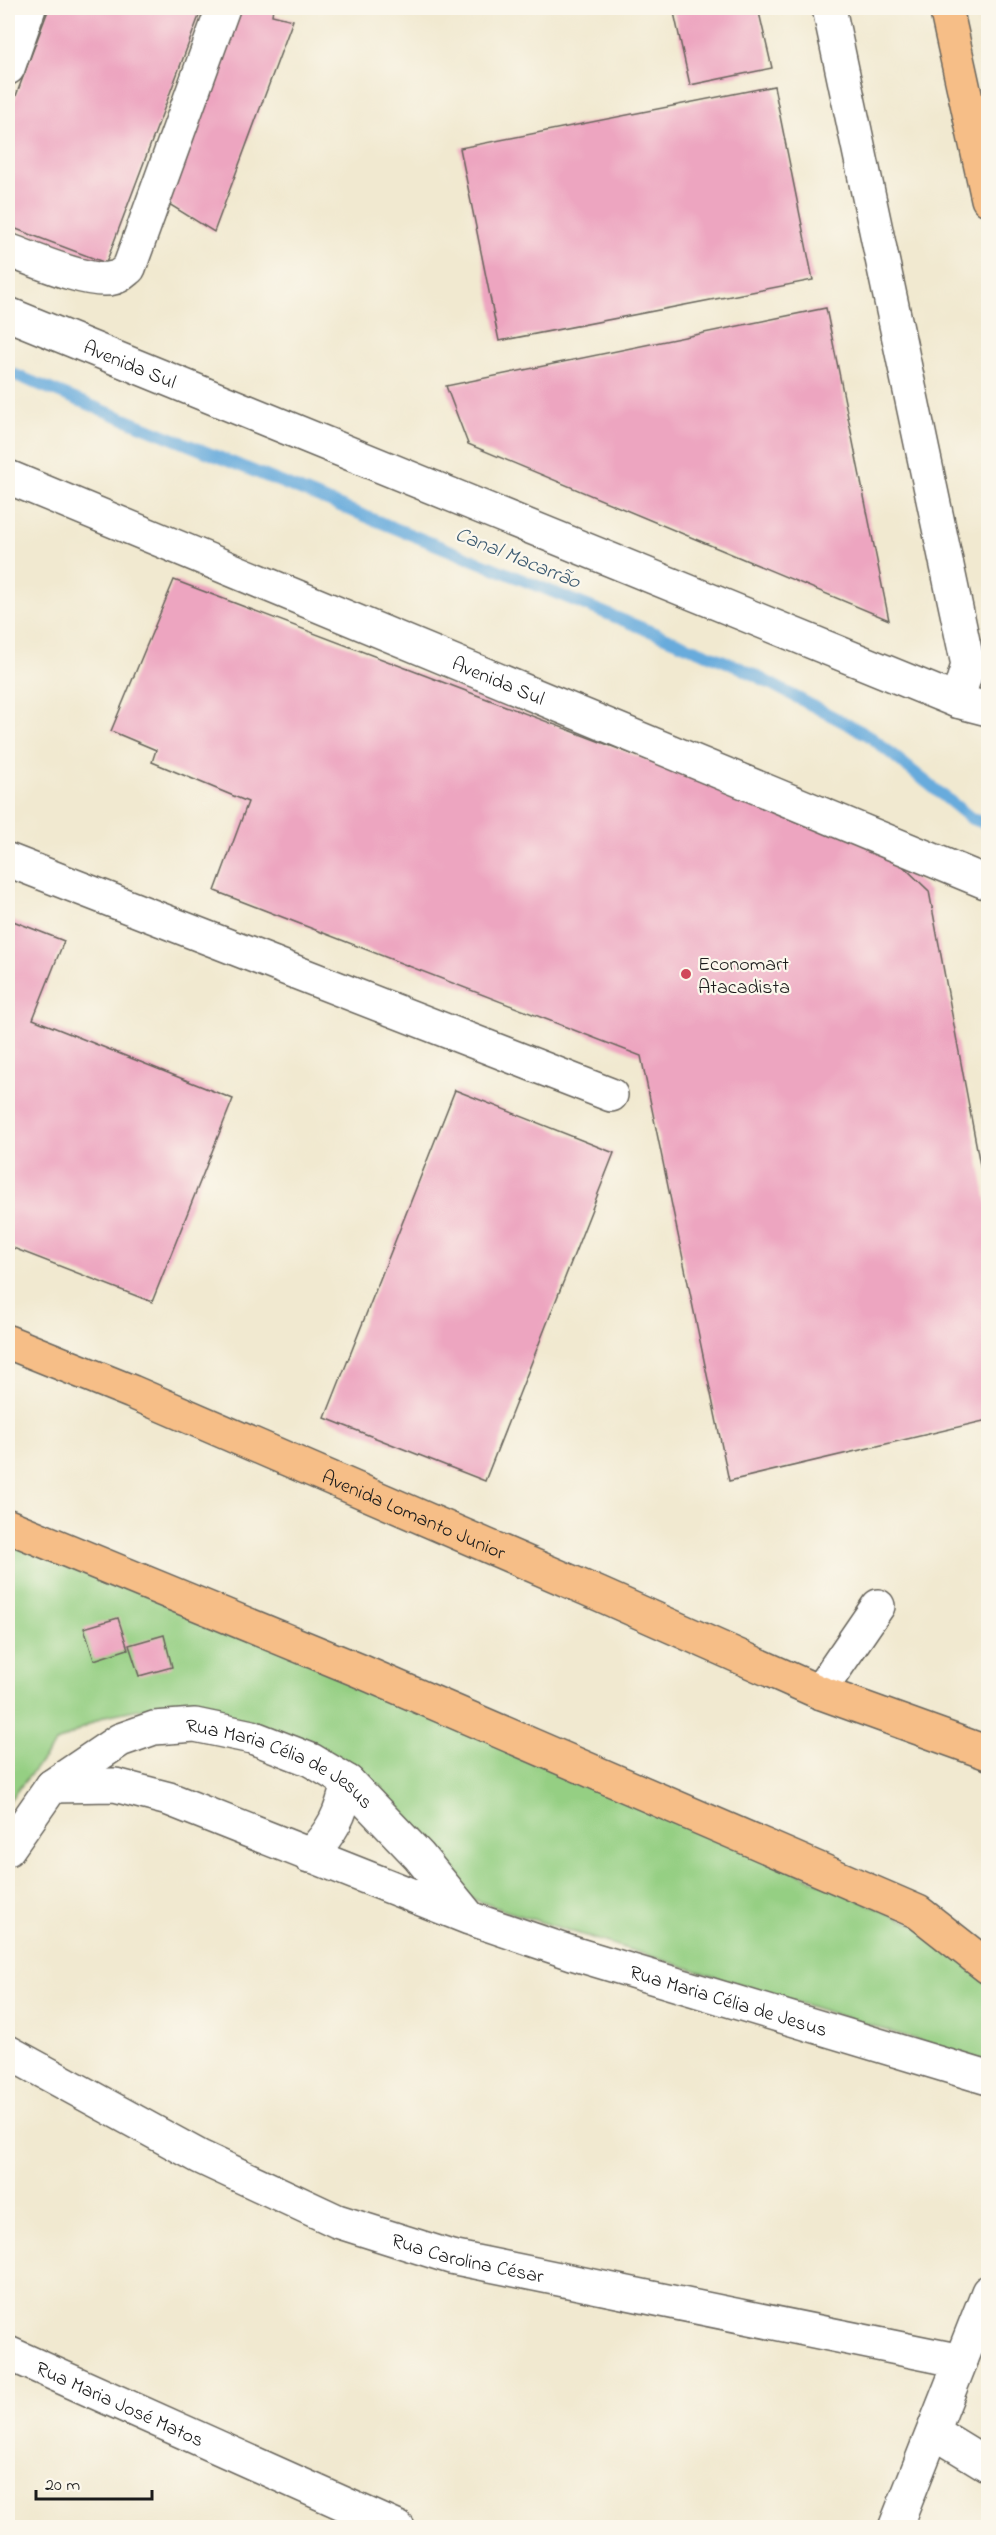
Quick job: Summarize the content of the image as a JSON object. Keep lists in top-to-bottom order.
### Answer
{
  "streets": {
    "main road": ["Avenida Lomanto Junior"],
    "street": [
      "Avenida Sul",
      "Rua Maria Célia de Jesus",
      "Rua Carolina César",
      "Rua Maria José Matos"
    ]
  },
  "water": ["Canal Macarrão"],
  "places": ["Economart Atacadista"],
  "scale_bar": "20 m"
}
